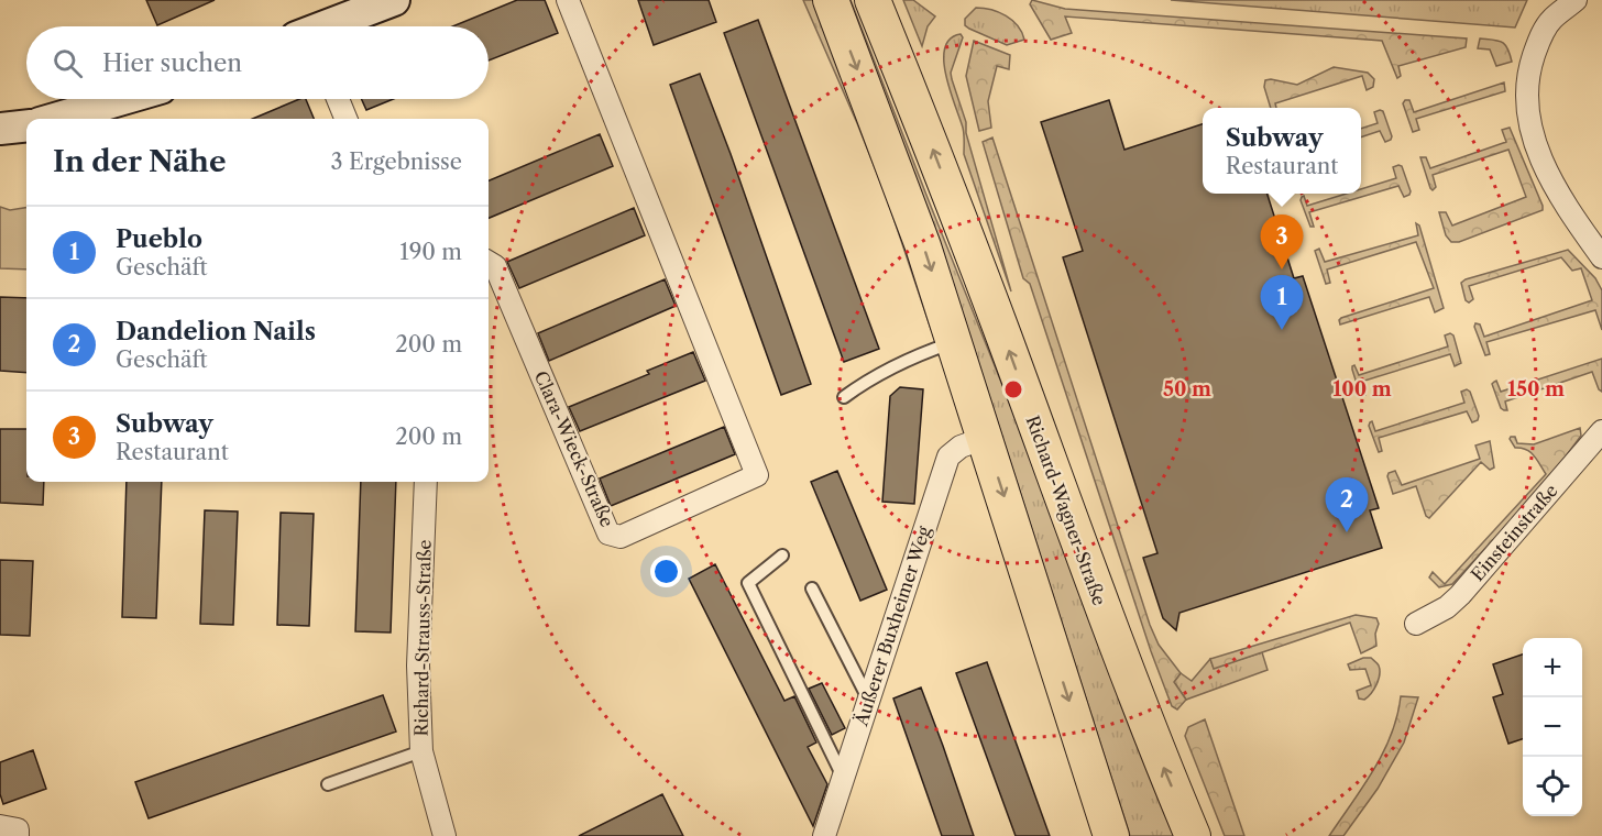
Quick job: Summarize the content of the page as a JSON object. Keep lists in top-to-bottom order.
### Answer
{
  "streets": {
    "main road": ["Richard-Wagner-Straße"],
    "street": [
      "Clara-Wieck-Straße",
      "Einsteinstraße",
      "Äußerer Buxheimer Weg",
      "Richard-Strauss-Straße"
    ]
  },
  "page": {
    "search": "Hier suchen",
    "popup": ["Subway", "Restaurant"],
    "heading": ["In der Nähe", "3 Ergebnisse"],
    "list": [
      {
        "mark": "1",
        "name": "Pueblo",
        "note": "Geschäft",
        "value": "190 m"
      },
      {
        "mark": "2",
        "name": "Dandelion Nails",
        "note": "Geschäft",
        "value": "200 m"
      },
      {
        "mark": "3",
        "name": "Subway",
        "note": "Restaurant",
        "value": "200 m"
      }
    ],
    "pins": ["3", "1", "2"],
    "map_buttons": ["+", "−"]
  },
  "rings": ["50 m", "100 m", "150 m"]
}
